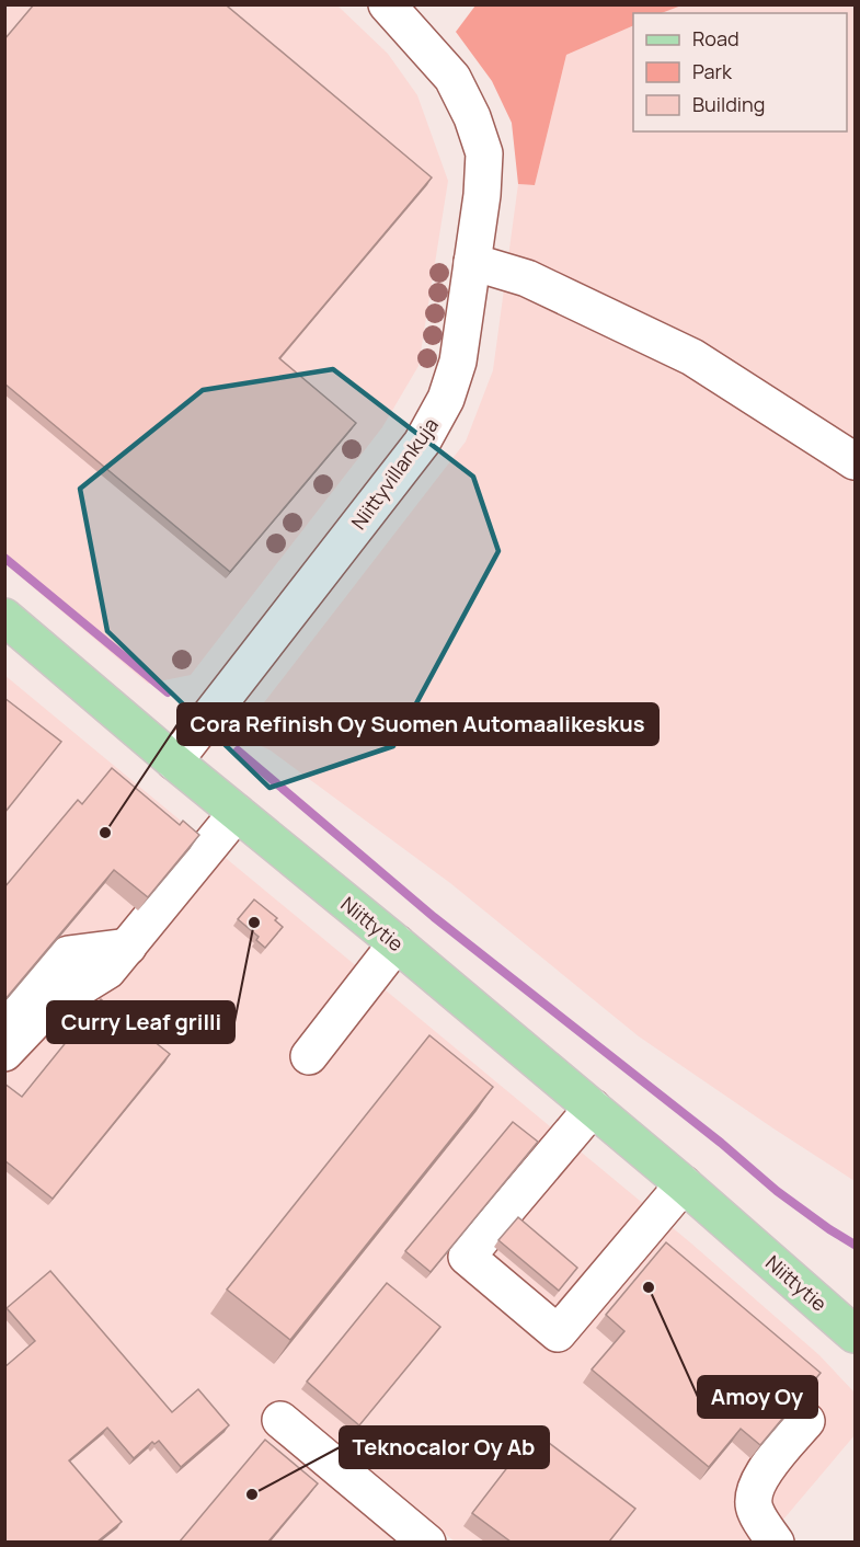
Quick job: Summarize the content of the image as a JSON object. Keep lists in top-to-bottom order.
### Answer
{
  "streets": {
    "main road": ["Niittytie"],
    "street": ["Niittyvillankuja"]
  },
  "crossings": [
    ["Niittyvillankuja", "Niittytie"]
  ],
  "places": [
    "Cora Refinish Oy Suomen Automaalikeskus",
    "Curry Leaf grilli",
    "Amoy Oy",
    "Teknocalor Oy Ab"
  ],
  "legend": ["Road", "Park", "Building"]
}
